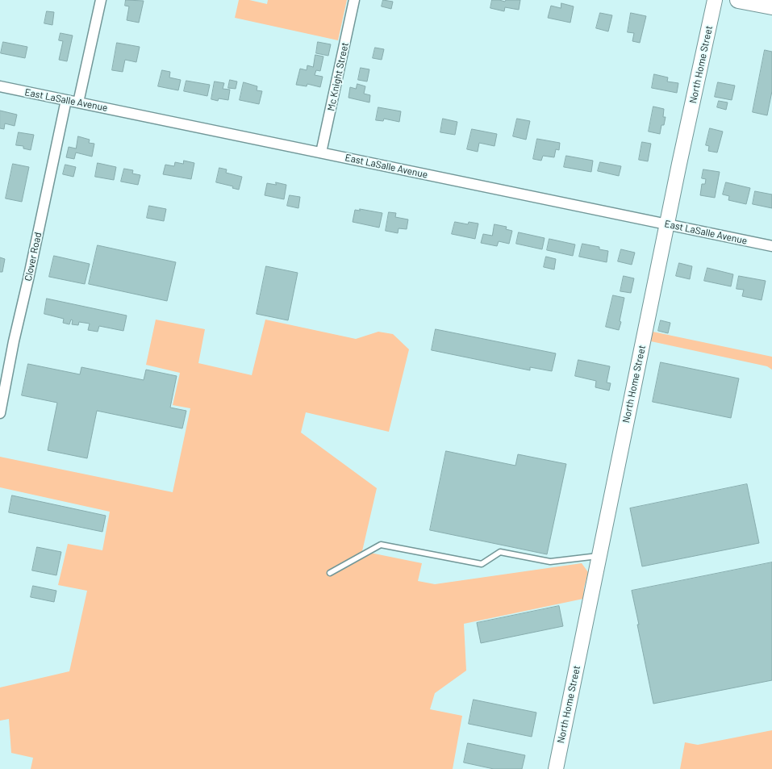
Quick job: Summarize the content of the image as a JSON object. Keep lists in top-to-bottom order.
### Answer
{
  "streets": {
    "street": [
      "North Home Street",
      "Mc Knight Street",
      "East LaSalle Avenue",
      "Clover Road"
    ]
  },
  "crossings": [
    ["North Home Street", "East LaSalle Avenue"],
    ["Mc Knight Street", "East LaSalle Avenue"],
    ["East LaSalle Avenue", "Clover Road"]
  ]
}
